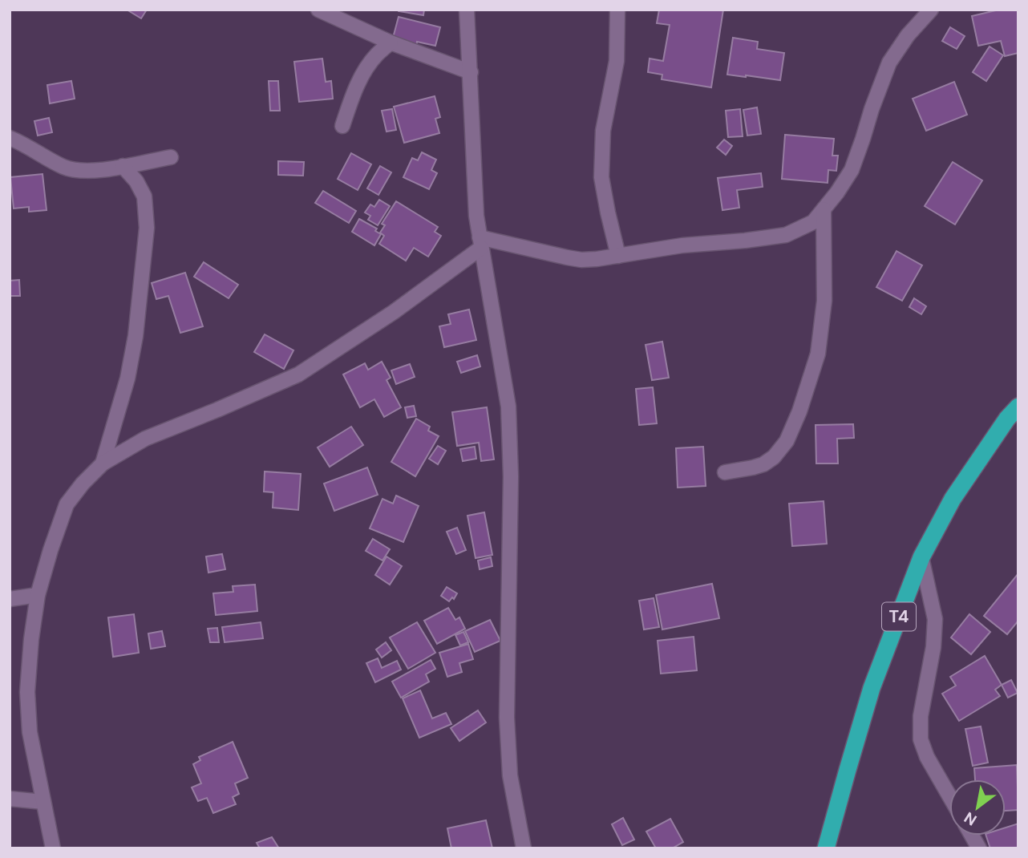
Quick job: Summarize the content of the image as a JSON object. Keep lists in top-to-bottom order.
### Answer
{
  "streets": {
    "highway": ["T4"]
  },
  "north": "bottom left"
}
